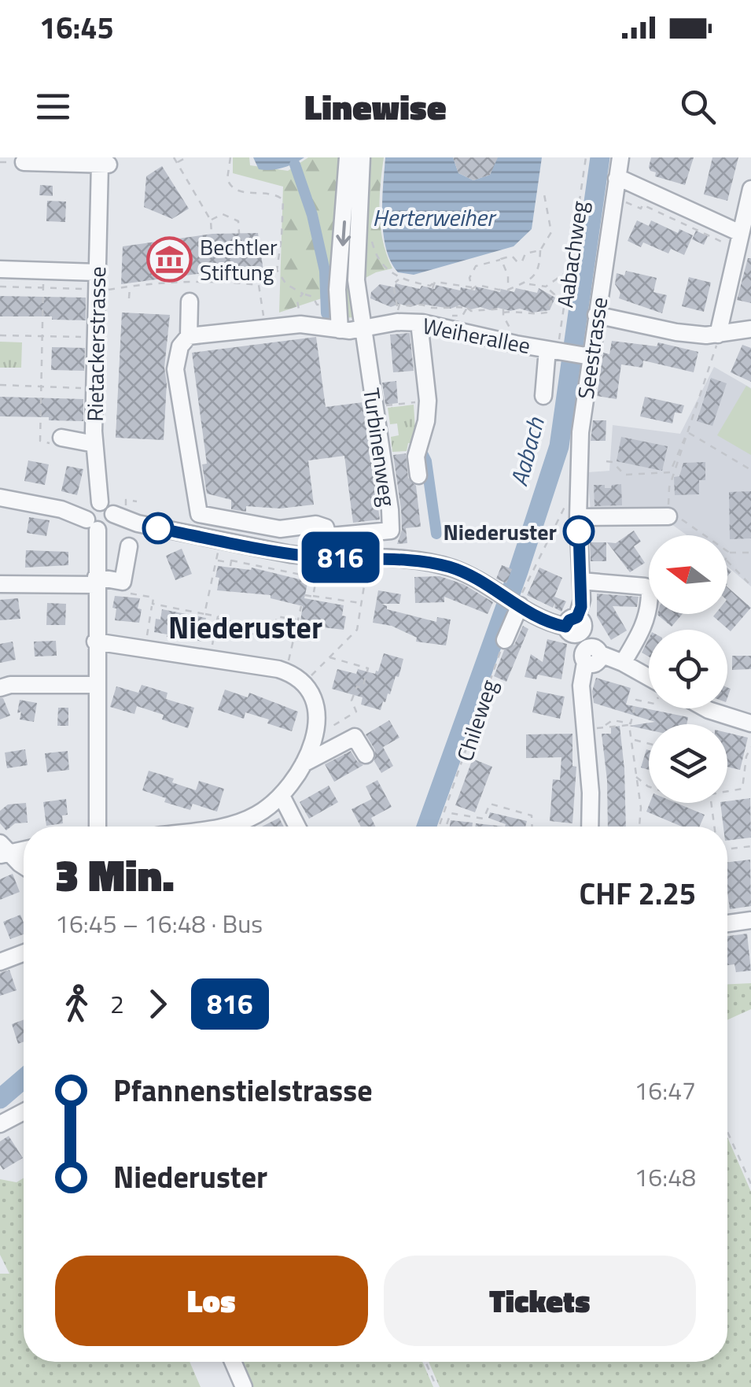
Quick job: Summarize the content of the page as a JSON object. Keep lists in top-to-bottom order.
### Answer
{
  "streets": {
    "street": [
      "Weiherallee",
      "Rietackerstrasse",
      "Seestrasse",
      "Turbinenweg"
    ],
    "path": ["Aabachweg", "Chileweg"]
  },
  "crossings": [
    ["Aabachweg", "Weiherallee"],
    ["Aabachweg", "Seestrasse"],
    ["Weiherallee", "Seestrasse"],
    ["Weiherallee", "Turbinenweg"]
  ],
  "districts": ["Niederuster"],
  "water": ["Herterweiher", "Aabach"],
  "places": {
    "museum": ["Bechtler Stiftung"],
    "other": ["Niederuster"]
  },
  "lines": ["bus line 816"],
  "north": "left",
  "page": {
    "status": "16:45",
    "header": "Linewise",
    "on_map": "816",
    "heading": ["3 Min.", "16:45 – 16:48 · Bus", "CHF 2.25"],
    "legs": ["2", "816"],
    "list": [
      {
        "name": "Pfannenstielstrasse",
        "value": "16:47"
      },
      {
        "name": "Niederuster",
        "value": "16:48"
      }
    ],
    "buttons": ["Los", "Tickets"]
  }
}
